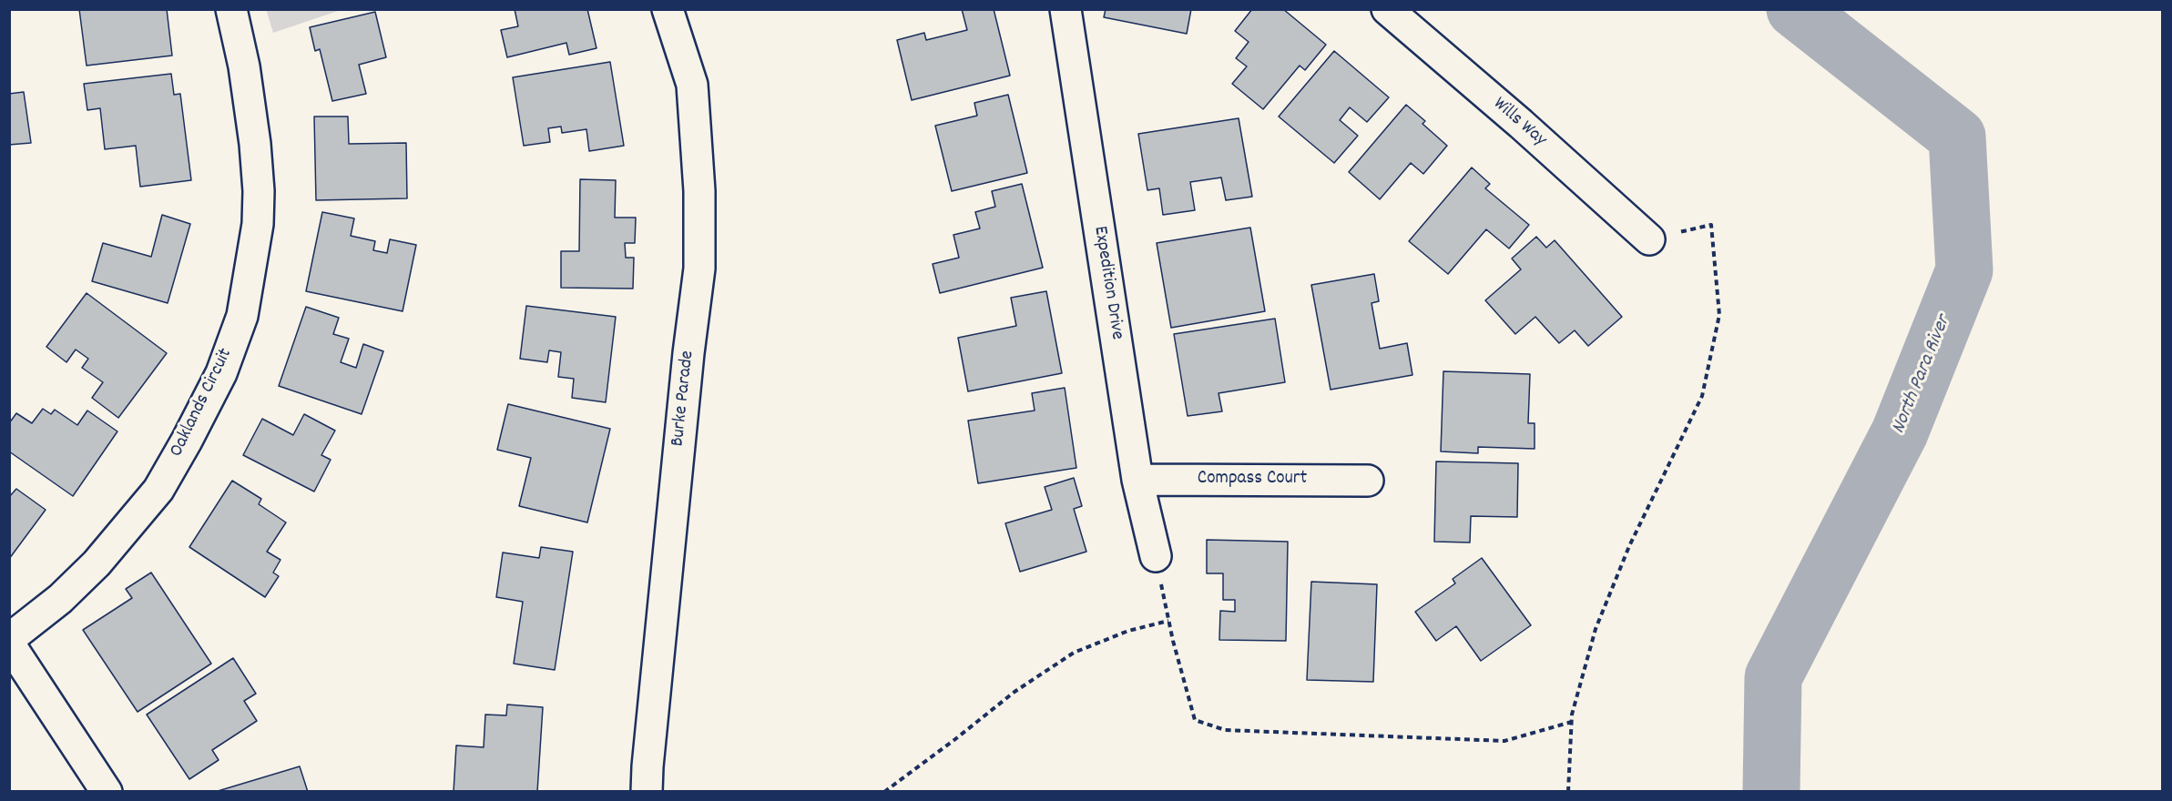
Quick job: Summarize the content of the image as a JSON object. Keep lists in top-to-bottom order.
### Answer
{
  "streets": {
    "street": [
      "Wills Way",
      "Expedition Drive",
      "Burke Parade",
      "Oaklands Circuit",
      "Compass Court"
    ]
  },
  "crossings": [
    ["Expedition Drive", "Compass Court"]
  ],
  "water": ["North Para River"]
}
